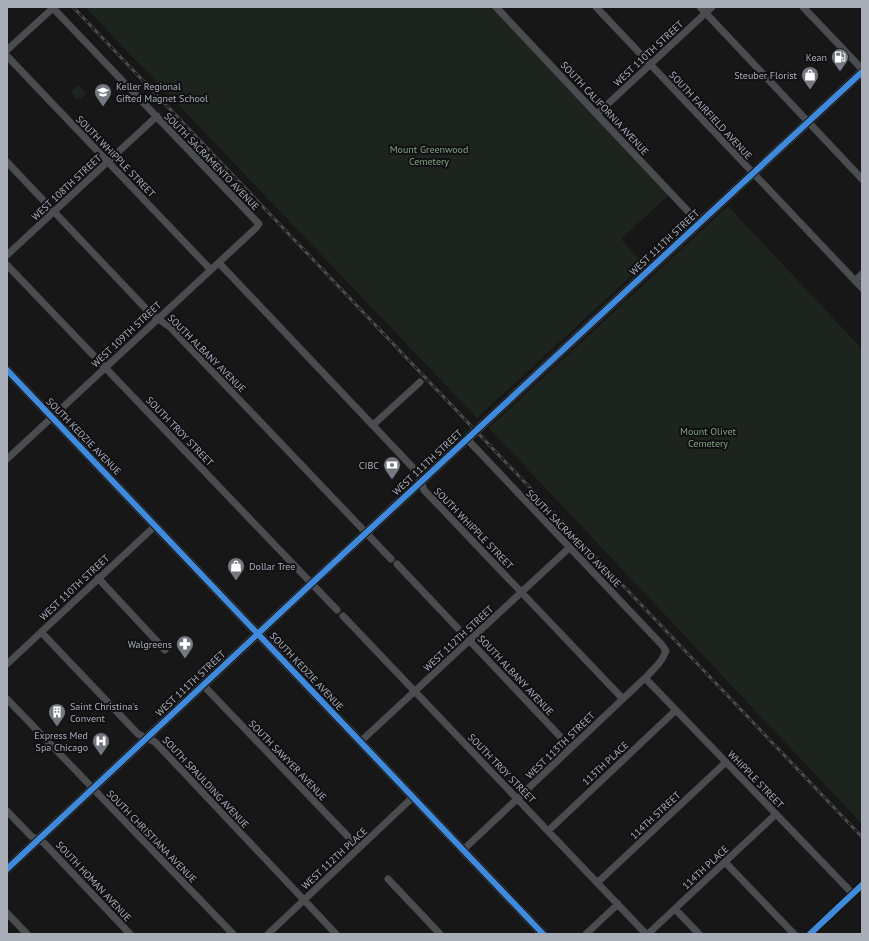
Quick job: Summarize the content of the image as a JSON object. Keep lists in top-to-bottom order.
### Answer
{
  "streets": {
    "main road": ["WEST 111TH STREET", "SOUTH KEDZIE AVENUE"],
    "street": [
      "WEST 110TH STREET",
      "SOUTH CALIFORNIA AVENUE",
      "SOUTH FAIRFIELD AVENUE",
      "SOUTH WHIPPLE STREET",
      "SOUTH SACRAMENTO AVENUE",
      "WEST 108TH STREET",
      "WEST 109TH STREET",
      "SOUTH ALBANY AVENUE",
      "SOUTH TROY STREET",
      "WEST 112TH STREET",
      "WEST 113TH STREET",
      "SOUTH SAWYER AVENUE",
      "113TH PLACE",
      "WHIPPLE STREET",
      "SOUTH SPAULDING AVENUE",
      "114TH STREET",
      "SOUTH CHRISTIANA AVENUE",
      "WEST 112TH PLACE",
      "114TH PLACE",
      "SOUTH HOMAN AVENUE"
    ]
  },
  "crossings": [
    ["WEST 110TH STREET", "SOUTH CALIFORNIA AVENUE"],
    ["WEST 110TH STREET", "SOUTH FAIRFIELD AVENUE"],
    ["WEST 110TH STREET", "SOUTH KEDZIE AVENUE"],
    ["WEST 110TH STREET", "SOUTH SPAULDING AVENUE"],
    ["SOUTH CALIFORNIA AVENUE", "WEST 111TH STREET"],
    ["SOUTH FAIRFIELD AVENUE", "WEST 111TH STREET"],
    ["SOUTH WHIPPLE STREET", "WEST 108TH STREET"],
    ["SOUTH WHIPPLE STREET", "WEST 111TH STREET"],
    ["SOUTH WHIPPLE STREET", "WEST 109TH STREET"],
    ["SOUTH WHIPPLE STREET", "WEST 112TH STREET"],
    ["SOUTH WHIPPLE STREET", "WEST 113TH STREET"],
    ["SOUTH SACRAMENTO AVENUE", "WEST 108TH STREET"],
    ["SOUTH SACRAMENTO AVENUE", "WEST 111TH STREET"],
    ["SOUTH SACRAMENTO AVENUE", "WEST 109TH STREET"],
    ["SOUTH SACRAMENTO AVENUE", "WEST 112TH STREET"],
    ["SOUTH SACRAMENTO AVENUE", "WEST 113TH STREET"],
    ["WEST 108TH STREET", "SOUTH ALBANY AVENUE"],
    ["WEST 111TH STREET", "SOUTH ALBANY AVENUE"],
    ["WEST 111TH STREET", "SOUTH TROY STREET"],
    ["WEST 111TH STREET", "SOUTH KEDZIE AVENUE"],
    ["WEST 111TH STREET", "SOUTH SAWYER AVENUE"],
    ["WEST 111TH STREET", "SOUTH SPAULDING AVENUE"],
    ["WEST 111TH STREET", "SOUTH CHRISTIANA AVENUE"],
    ["WEST 111TH STREET", "SOUTH HOMAN AVENUE"],
    ["WEST 109TH STREET", "SOUTH ALBANY AVENUE"],
    ["WEST 109TH STREET", "SOUTH TROY STREET"],
    ["WEST 109TH STREET", "SOUTH KEDZIE AVENUE"],
    ["SOUTH ALBANY AVENUE", "WEST 112TH STREET"],
    ["SOUTH ALBANY AVENUE", "WEST 113TH STREET"],
    ["SOUTH TROY STREET", "WEST 112TH STREET"],
    ["SOUTH TROY STREET", "WEST 113TH STREET"],
    ["SOUTH TROY STREET", "113TH PLACE"],
    ["SOUTH TROY STREET", "114TH STREET"],
    ["SOUTH TROY STREET", "114TH PLACE"],
    ["SOUTH KEDZIE AVENUE", "WEST 112TH STREET"],
    ["SOUTH KEDZIE AVENUE", "WEST 113TH STREET"],
    ["SOUTH KEDZIE AVENUE", "WEST 112TH PLACE"],
    ["WEST 113TH STREET", "WHIPPLE STREET"],
    ["SOUTH SAWYER AVENUE", "WEST 112TH PLACE"],
    ["113TH PLACE", "WHIPPLE STREET"],
    ["WHIPPLE STREET", "114TH STREET"],
    ["WHIPPLE STREET", "114TH PLACE"],
    ["SOUTH SPAULDING AVENUE", "WEST 112TH PLACE"]
  ],
  "parks": ["Mount Greenwood Cemetery", "Mount Olivet Cemetery"],
  "places": {
    "fuel station": ["Kean"],
    "shop": ["Steuber Florist", "Dollar Tree"],
    "school or university": ["Keller Regional Gifted Magnet School"],
    "bank": ["CIBC"],
    "pharmacy": ["Walgreens"],
    "building": ["Saint Christina's Convent"],
    "hospital": ["Express Med Spa Chicago"]
  }
}
